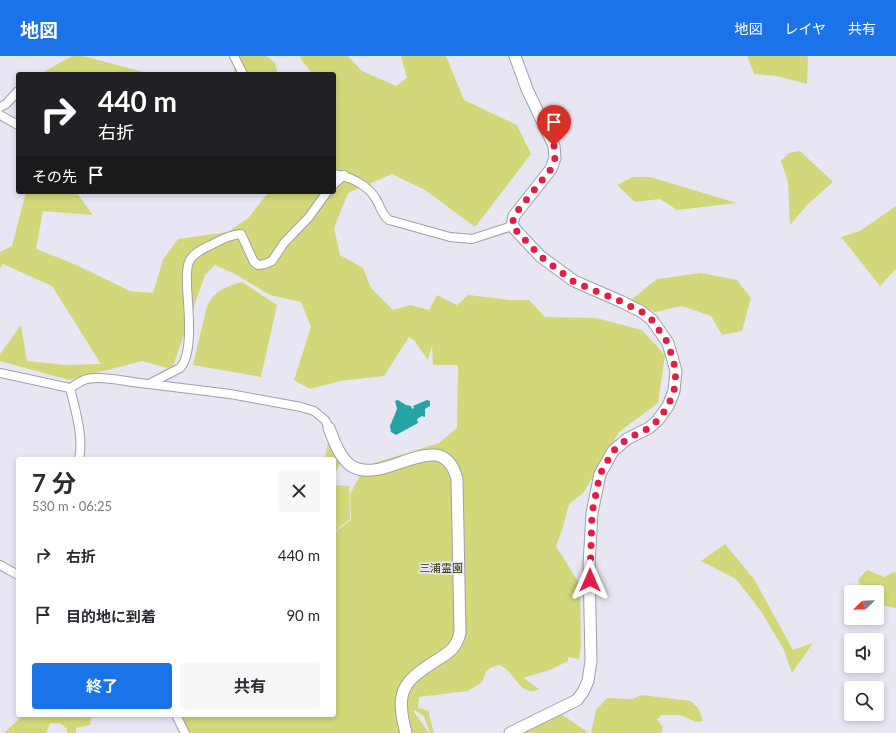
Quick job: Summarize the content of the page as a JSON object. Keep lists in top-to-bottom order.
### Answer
{
  "parks": ["三浦霊園"],
  "north": "bottom left",
  "page": {
    "header": "地図",
    "nav": ["地図", "レイヤ", "共有"],
    "turn": ["440 m", "右折"],
    "then": "その先",
    "heading": ["7 分", "530 m · 06:25"],
    "list": [
      {
        "name": "右折",
        "value": "440 m"
      },
      {
        "name": "目的地に到着",
        "value": "90 m"
      }
    ],
    "buttons": ["終了", "共有"]
  }
}
